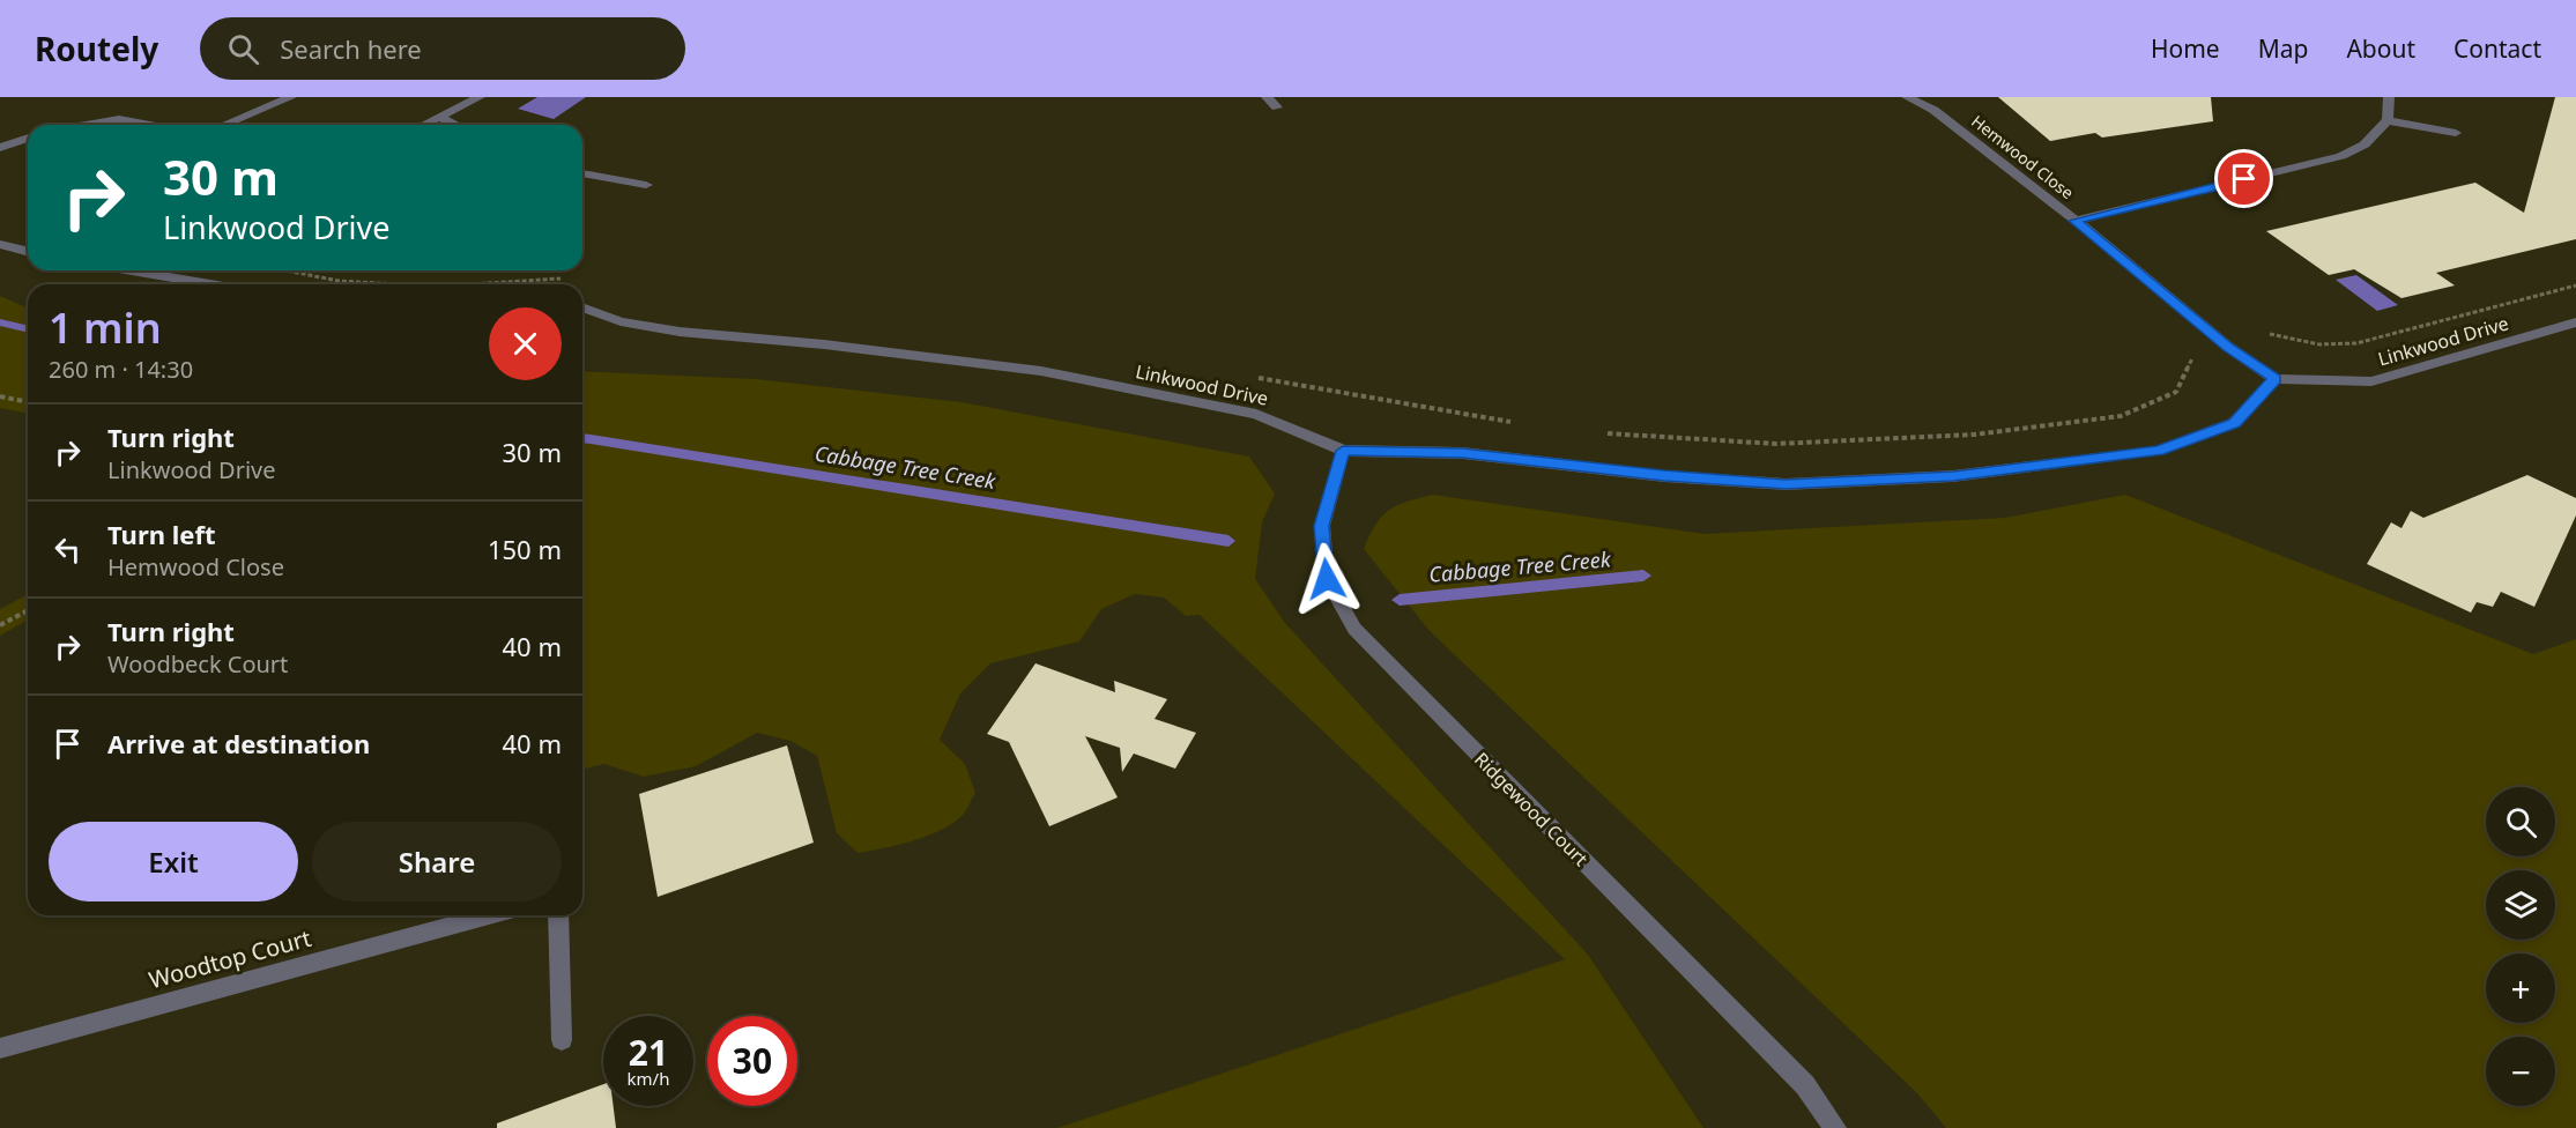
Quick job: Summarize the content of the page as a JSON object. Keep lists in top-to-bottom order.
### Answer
{
  "streets": {
    "street": [
      "Hemwood Close",
      "Linkwood Drive",
      "Ridgewood Court",
      "Woodtop Court"
    ]
  },
  "crossings": [
    ["Hemwood Close", "Linkwood Drive"],
    ["Linkwood Drive", "Ridgewood Court"]
  ],
  "water": ["Cabbage Tree Creek"],
  "page": {
    "header": "Routely",
    "search": "Search here",
    "nav": [
      "Home",
      "Map",
      "About",
      "Contact"
    ],
    "turn": ["30 m", "Linkwood Drive"],
    "heading": ["1 min", "260 m · 14:30"],
    "list": [
      {
        "name": "Turn right",
        "note": "Linkwood Drive",
        "value": "30 m"
      },
      {
        "name": "Turn left",
        "note": "Hemwood Close",
        "value": "150 m"
      },
      {
        "name": "Turn right",
        "note": "Woodbeck Court",
        "value": "40 m"
      },
      {
        "name": "Arrive at destination",
        "value": "40 m"
      }
    ],
    "map_buttons": ["+", "−"],
    "buttons": ["Exit", "Share"],
    "speed": "21 km/h",
    "limit": "30"
  }
}
